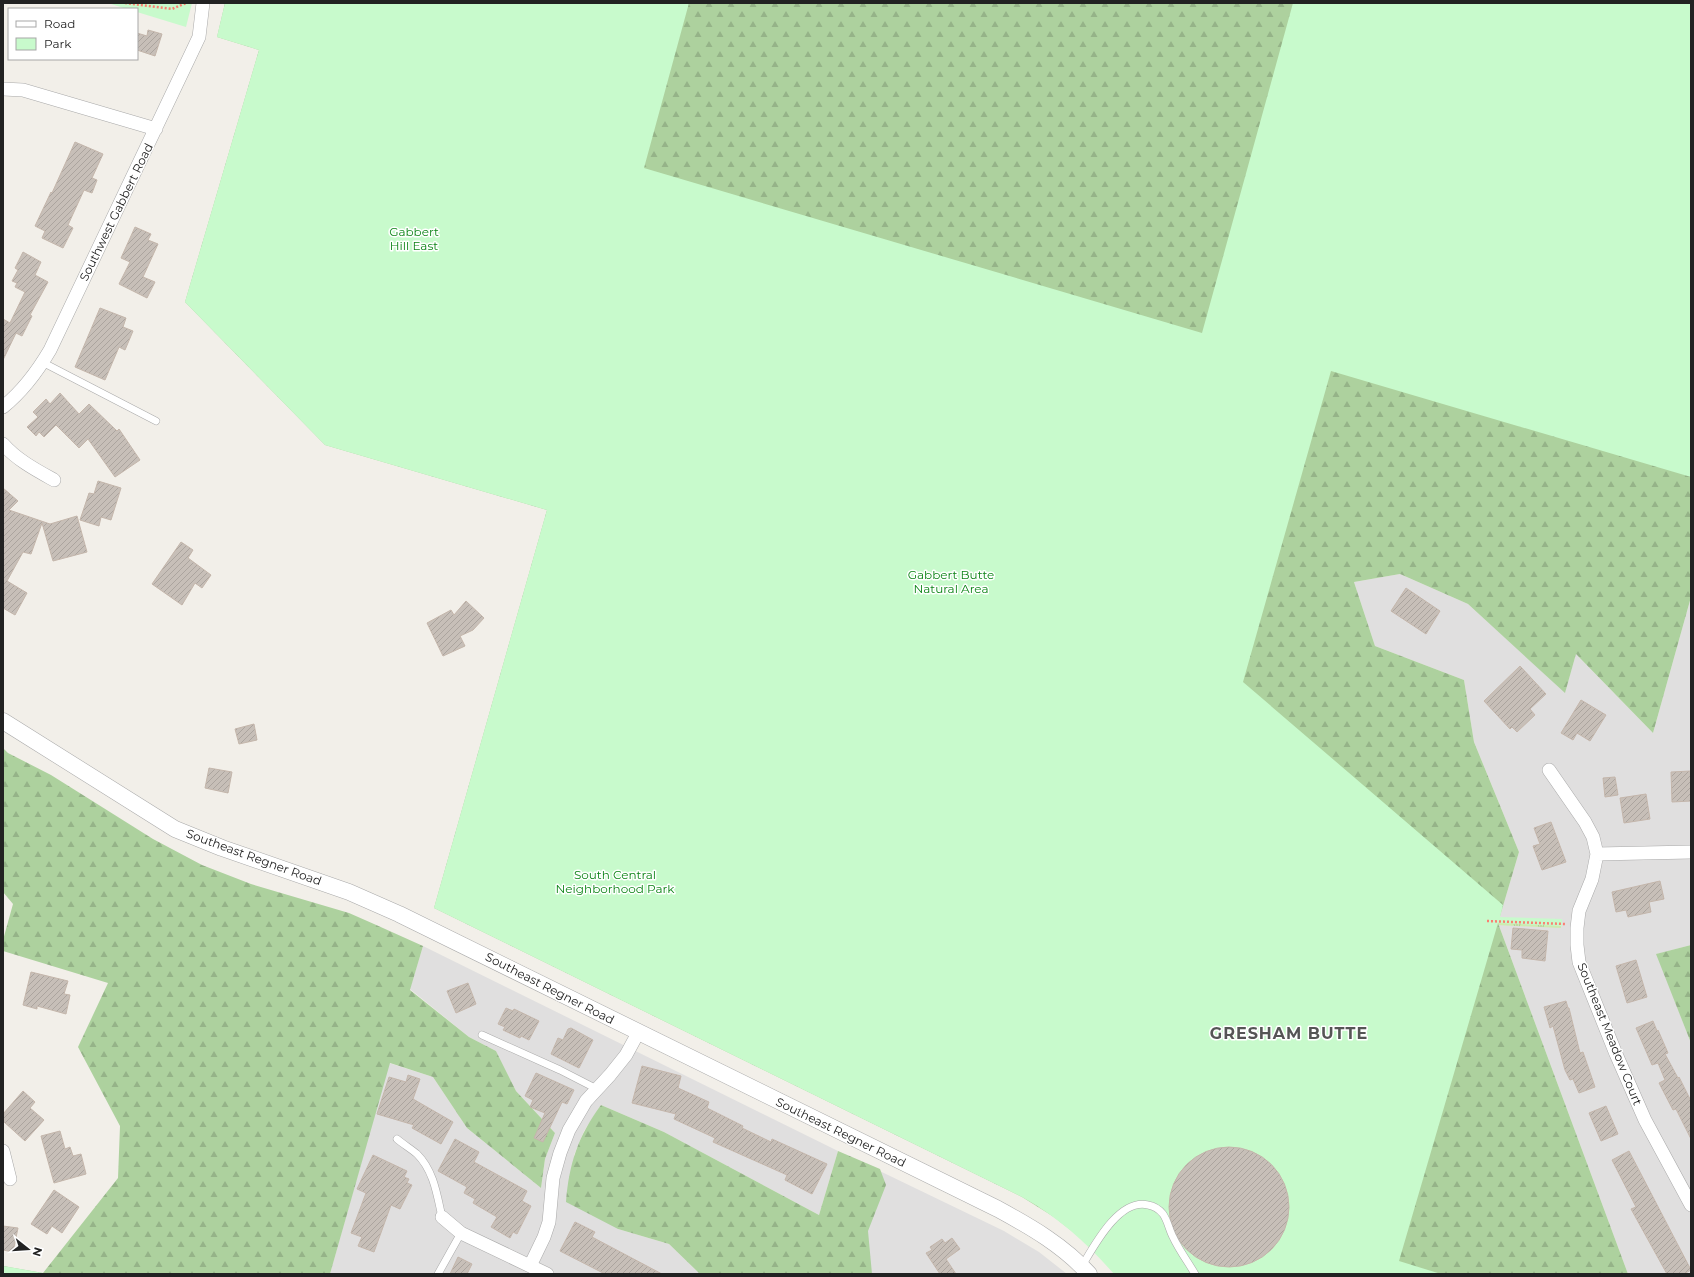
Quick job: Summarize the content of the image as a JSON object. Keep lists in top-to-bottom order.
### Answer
{
  "streets": {
    "street": ["Southwest Gabbert Road", "Southeast Regner Road", "Southeast Meadow Court"]
  },
  "districts": ["GRESHAM BUTTE"],
  "parks": ["Gabbert Hill East", "Gabbert Butte Natural Area", "South Central Neighborhood Park"],
  "legend": ["Road", "Park"],
  "north": "right"
}
